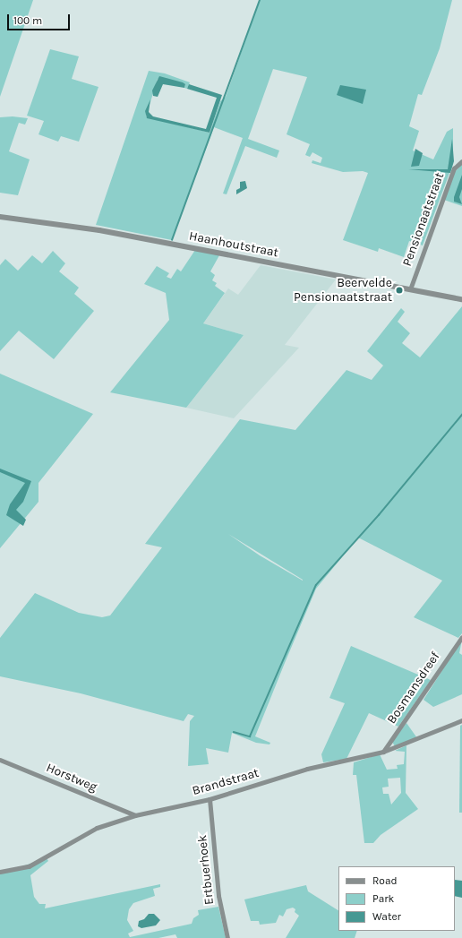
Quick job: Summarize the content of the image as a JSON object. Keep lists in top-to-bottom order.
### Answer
{
  "streets": {
    "street": [
      "Pensionaatstraat",
      "Haanhoutstraat",
      "Bosmansdreef",
      "Horstweg",
      "Brandstraat",
      "Ertbuerhoek"
    ]
  },
  "crossings": [
    ["Pensionaatstraat", "Haanhoutstraat"],
    ["Bosmansdreef", "Brandstraat"],
    ["Horstweg", "Brandstraat"],
    ["Brandstraat", "Ertbuerhoek"]
  ],
  "places": ["Beervelde Pensionaatstraat"],
  "legend": ["Road", "Park", "Water"],
  "scale_bar": "100 m"
}
